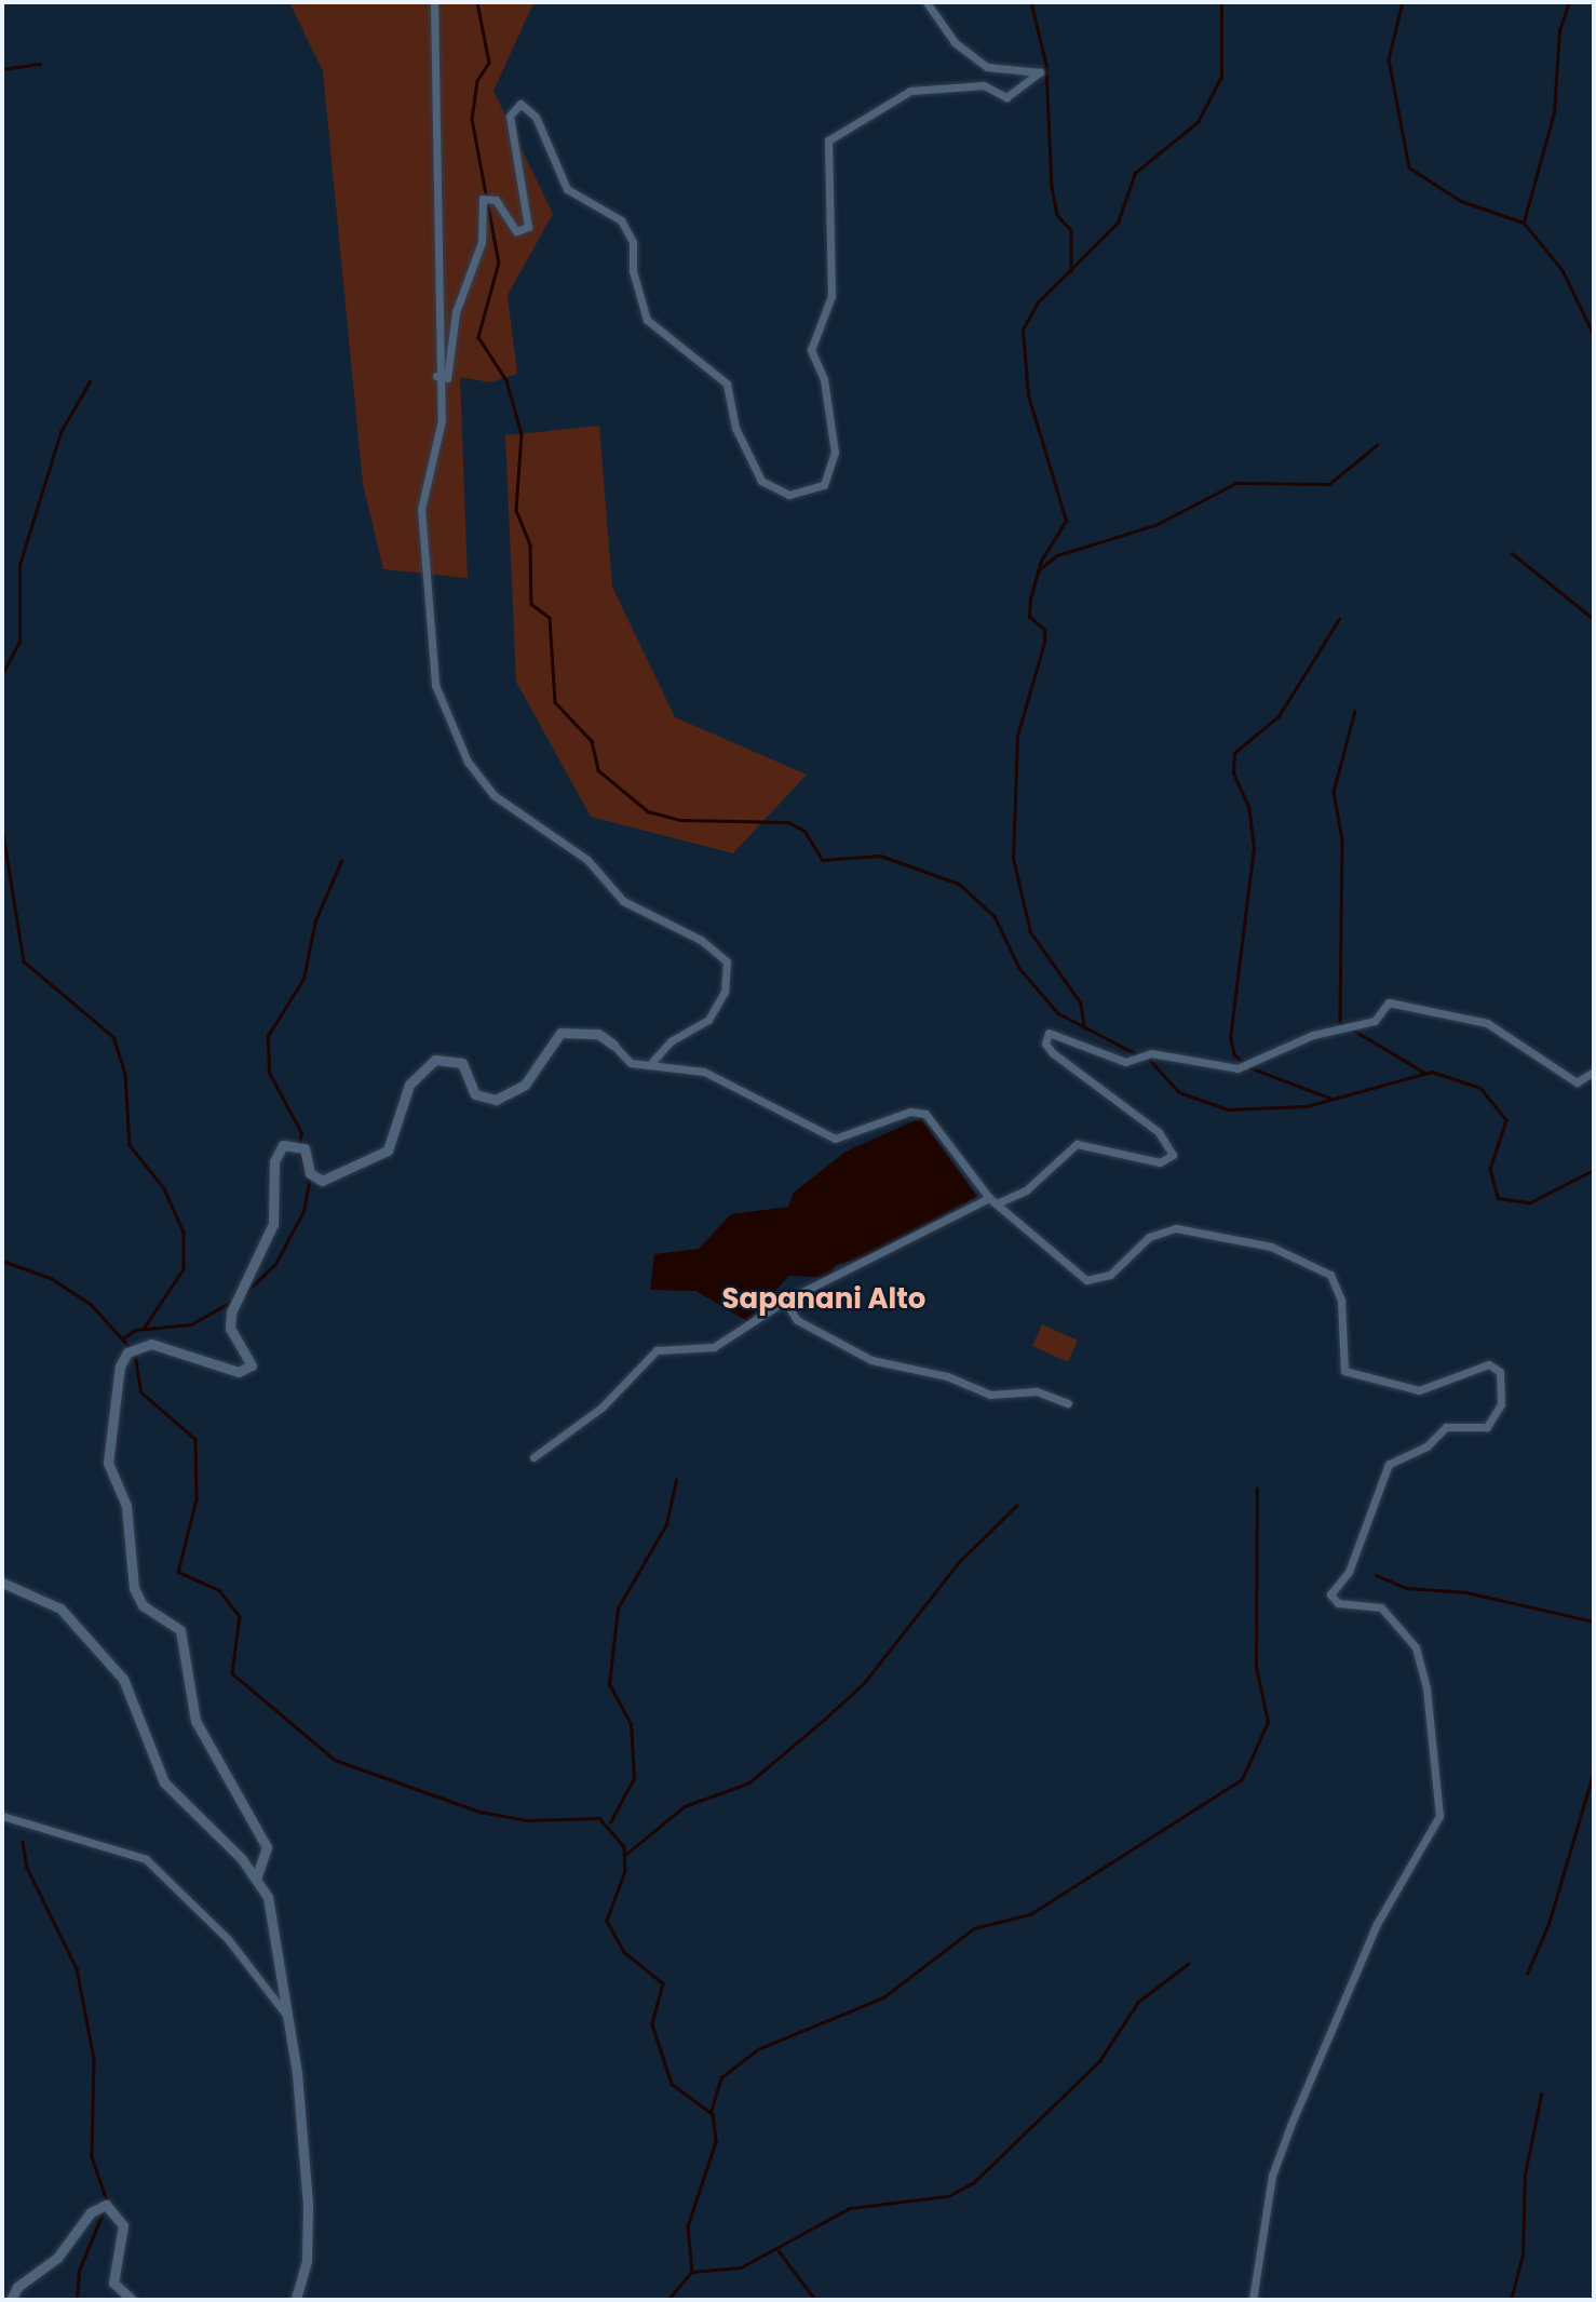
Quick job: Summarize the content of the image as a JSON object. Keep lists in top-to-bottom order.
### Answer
{
  "districts": ["Sapanani Alto"]
}
